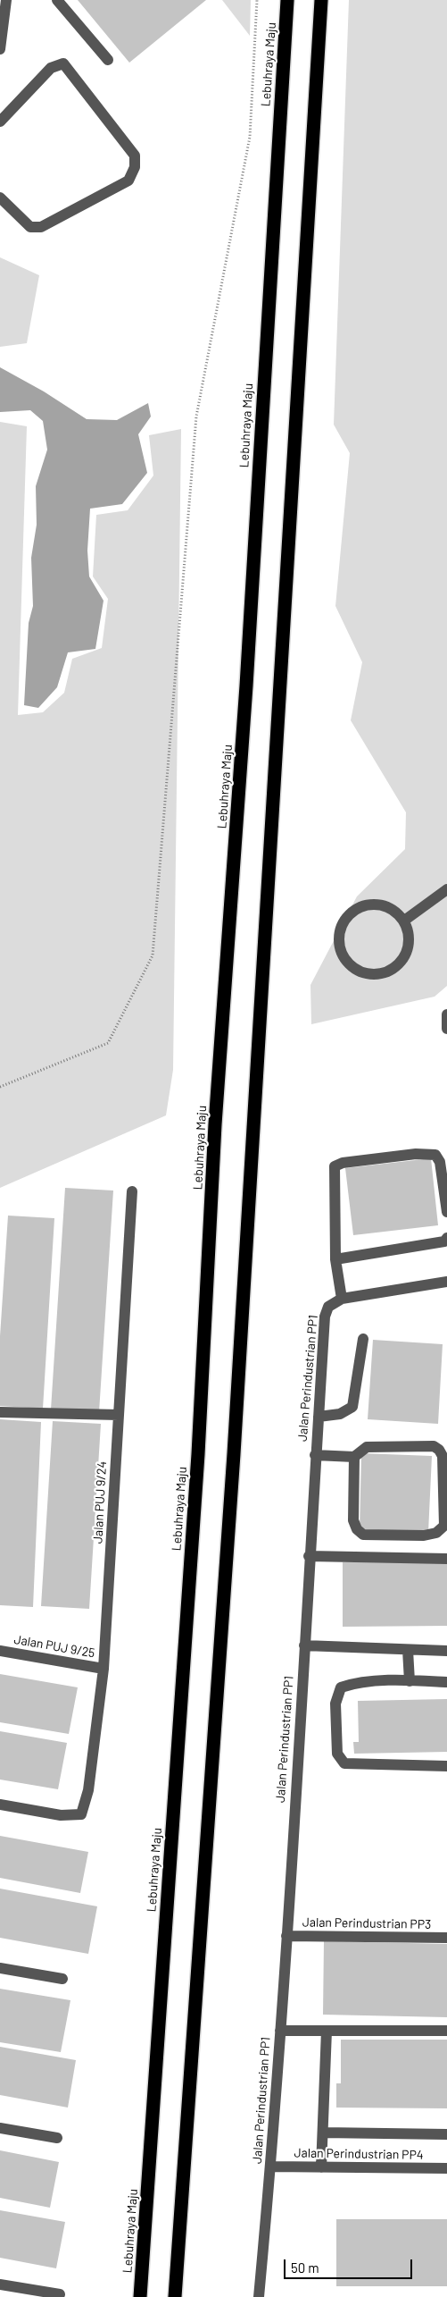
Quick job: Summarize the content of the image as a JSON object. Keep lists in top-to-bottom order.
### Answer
{
  "streets": {
    "highway": ["Lebuhraya Maju"],
    "street": [
      "Jalan Perindustrian PP1",
      "Jalan PUJ 9/24",
      "Jalan PUJ 9/25",
      "Jalan Perindustrian PP3",
      "Jalan Perindustrian PP4"
    ]
  },
  "crossings": [
    ["Jalan Perindustrian PP1", "Jalan Perindustrian PP3"],
    ["Jalan Perindustrian PP1", "Jalan Perindustrian PP4"],
    ["Jalan PUJ 9/24", "Jalan PUJ 9/25"]
  ],
  "scale_bar": "50 m"
}
